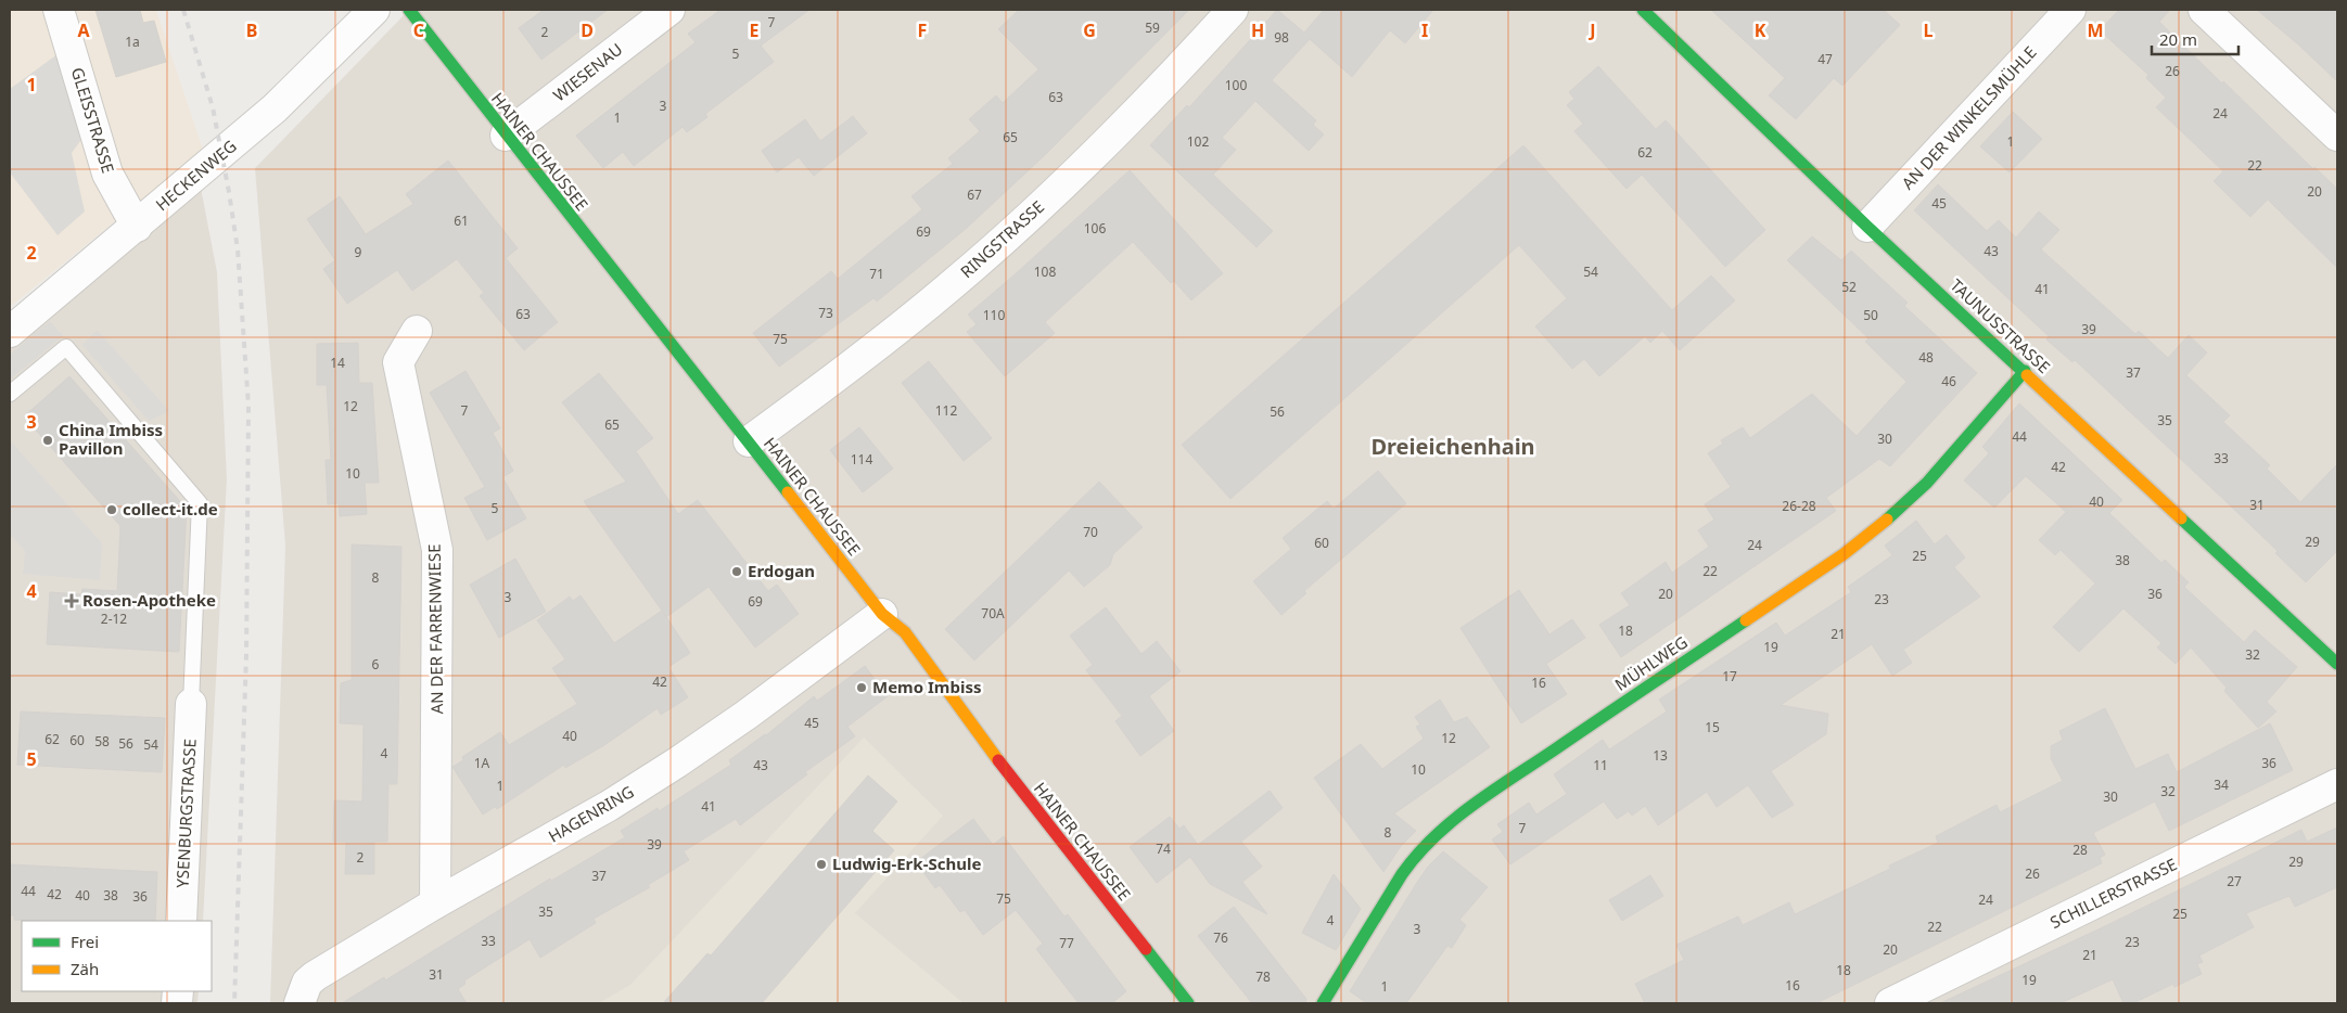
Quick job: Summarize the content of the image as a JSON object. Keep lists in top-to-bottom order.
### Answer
{
  "streets": {
    "street": [
      "WIESENAU",
      "AN DER WINKELSMÜHLE",
      "GLEISSTRASSE",
      "HAINER CHAUSSEE",
      "HECKENWEG",
      "RINGSTRASSE",
      "TAUNUSSTRASSE",
      "AN DER FARRENWIESE",
      "MÜHLWEG",
      "YSENBURGSTRASSE",
      "HAGENRING",
      "SCHILLERSTRASSE"
    ]
  },
  "crossings": [
    ["WIESENAU", "HAINER CHAUSSEE"],
    ["AN DER WINKELSMÜHLE", "TAUNUSSTRASSE"],
    ["GLEISSTRASSE", "HECKENWEG"],
    ["HAINER CHAUSSEE", "RINGSTRASSE"],
    ["HAINER CHAUSSEE", "HAGENRING"],
    ["TAUNUSSTRASSE", "MÜHLWEG"],
    ["AN DER FARRENWIESE", "HAGENRING"]
  ],
  "districts": ["Dreieichenhain"],
  "places": {
    "other": [
      "China Imbiss Pavillon",
      "collect-it.de",
      "Erdogan",
      "Memo Imbiss",
      "Ludwig-Erk-Schule"
    ],
    "health": ["Rosen-Apotheke"]
  },
  "house_numbers": [
    "7",
    "59",
    "2",
    "98",
    "1a",
    "5",
    "47",
    "26",
    "100",
    "63",
    "3",
    "24",
    "1",
    "65",
    "102",
    "1",
    "62",
    "22",
    "20",
    "67",
    "45",
    "61",
    "106",
    "69",
    "43",
    "9",
    "108",
    "54",
    "71",
    "52",
    "41",
    "73",
    "63",
    "110",
    "50",
    "39",
    "75",
    "48",
    "14",
    "37",
    "46",
    "12",
    "7",
    "112",
    "56",
    "35",
    "65",
    "44",
    "30",
    "33",
    "114",
    "42",
    "10",
    "40",
    "31",
    "26-28",
    "5",
    "70",
    "29",
    "60",
    "24",
    "25",
    "38",
    "22",
    "8",
    "20",
    "36",
    "3",
    "23",
    "69",
    "70A",
    "2-12",
    "18",
    "21",
    "19",
    "32",
    "6",
    "17",
    "42",
    "16",
    "45",
    "15",
    "40",
    "12",
    "62",
    "60",
    "58",
    "56",
    "54",
    "4",
    "13",
    "1A",
    "36",
    "43",
    "11",
    "10",
    "34",
    "1",
    "32",
    "30",
    "41",
    "7",
    "8",
    "39",
    "74",
    "28",
    "2",
    "29",
    "26",
    "37",
    "27",
    "44",
    "42",
    "40",
    "38",
    "36",
    "75",
    "24",
    "35",
    "25",
    "4",
    "22",
    "3",
    "76",
    "33",
    "23",
    "77",
    "20",
    "21",
    "18",
    "31",
    "78",
    "19",
    "16",
    "1"
  ],
  "legend": ["Frei", "Zäh"],
  "scale_bar": "20 m",
  "grid": {
    "columns": [
      "A",
      "B",
      "C",
      "D",
      "E",
      "F",
      "G",
      "H",
      "I",
      "J",
      "K",
      "L",
      "M"
    ],
    "rows": [
      "1",
      "2",
      "3",
      "4",
      "5"
    ]
  }
}
